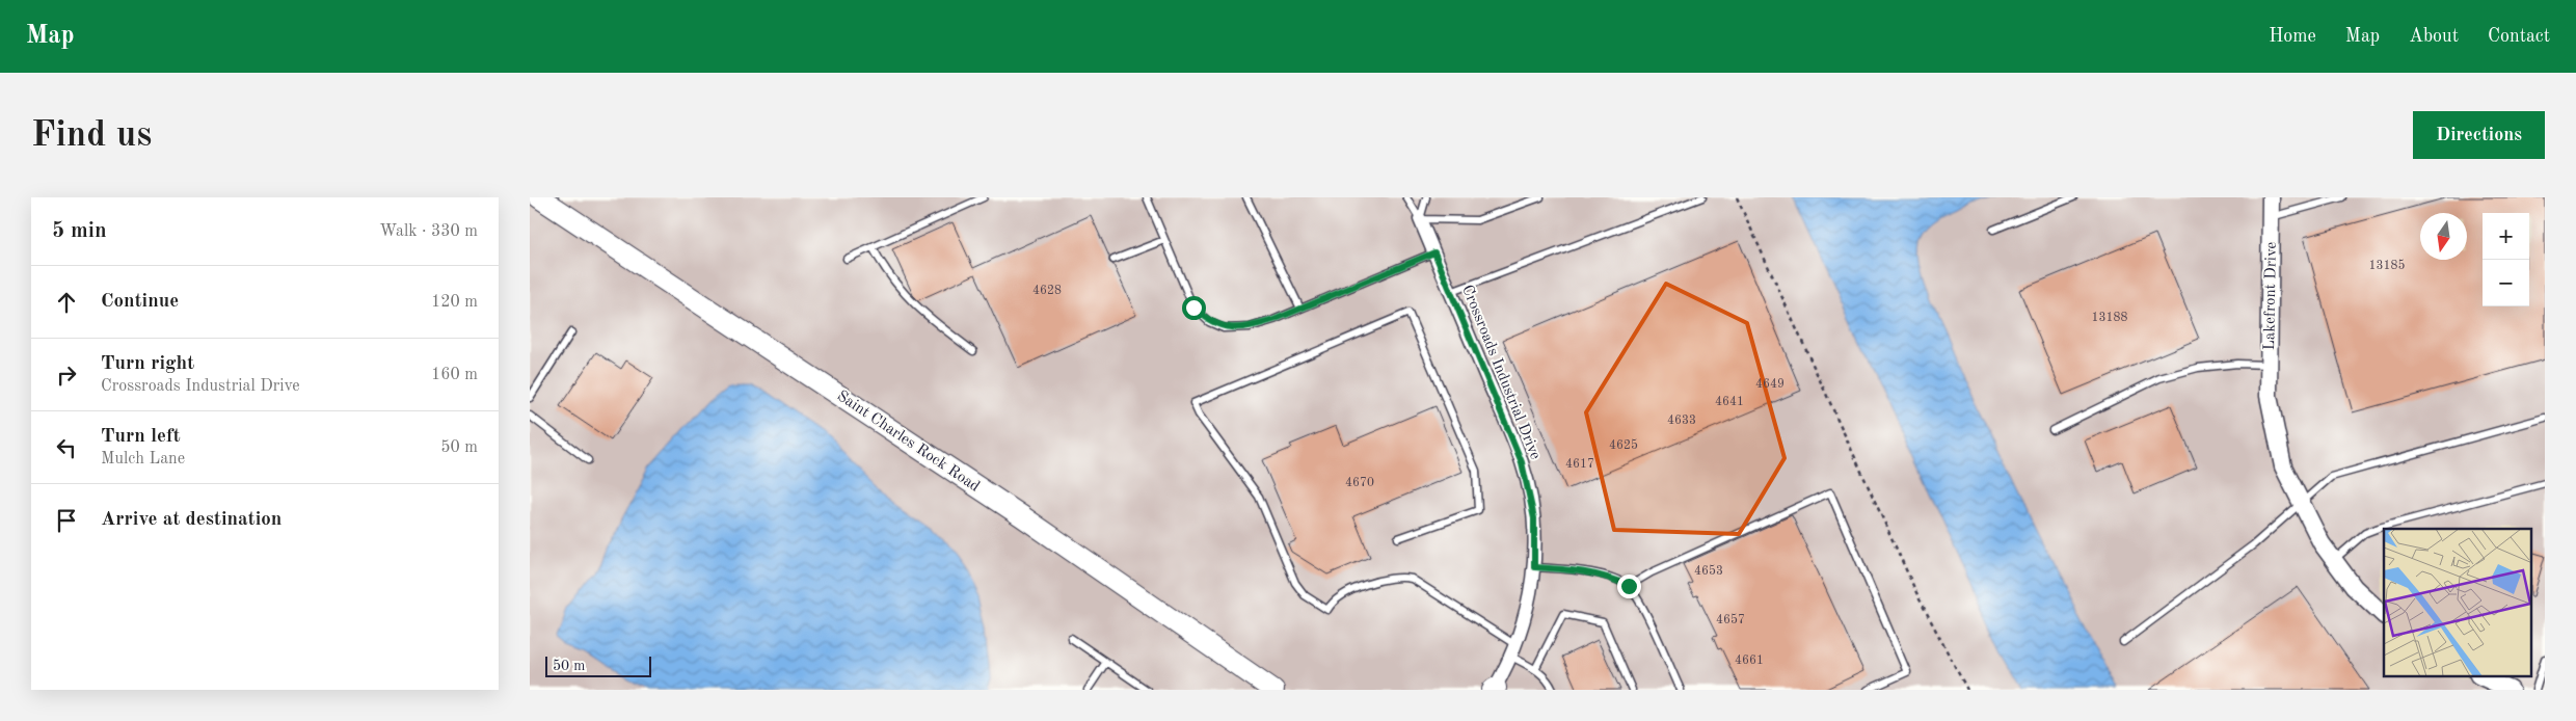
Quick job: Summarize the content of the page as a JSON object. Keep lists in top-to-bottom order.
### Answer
{
  "streets": {
    "main road": ["Saint Charles Rock Road"],
    "street": ["Lakefront Drive", "Crossroads Industrial Drive"]
  },
  "house_numbers": [
    "13185",
    "4628",
    "13188",
    "4649",
    "4641",
    "4633",
    "4625",
    "4617",
    "4670",
    "4653",
    "4657",
    "4661"
  ],
  "scale_bar": "50 m",
  "north": "bottom",
  "page": {
    "header": "Map",
    "nav": [
      "Home",
      "Map",
      "About",
      "Contact"
    ],
    "buttons": "Directions",
    "title": "Find us",
    "heading": ["5 min", "Walk · 330 m"],
    "map_buttons": ["+", "−"],
    "list": [
      ["Continue", "120 m"],
      ["Turn right", "Crossroads Industrial Drive", "160 m"],
      ["Turn left", "Mulch Lane", "50 m"],
      "Arrive at destination"
    ],
    "scale": "50 m"
  }
}
